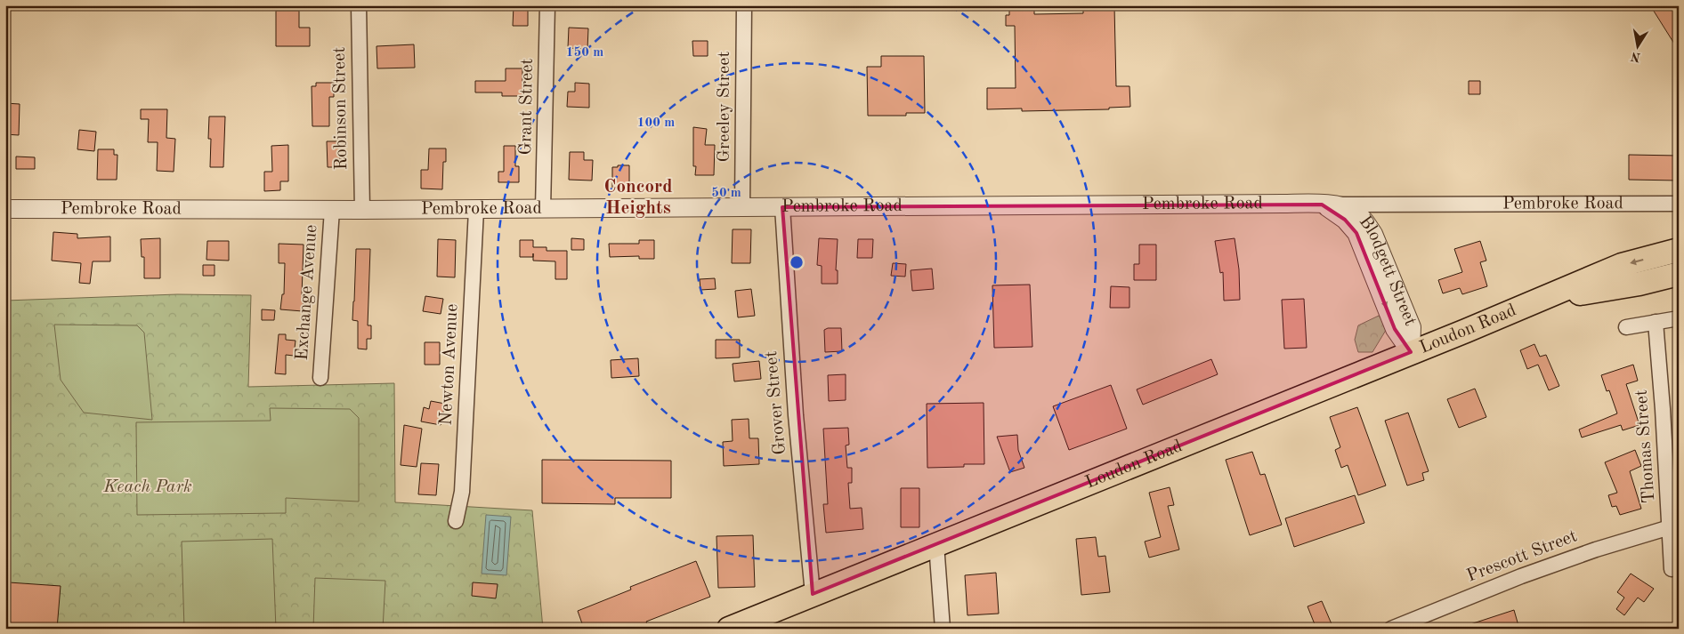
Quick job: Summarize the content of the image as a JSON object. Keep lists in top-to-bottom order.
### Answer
{
  "streets": {
    "main road": ["Loudon Road"],
    "street": [
      "Grant Street",
      "Greeley Street",
      "Robinson Street",
      "Pembroke Road",
      "Blodgett Street",
      "Exchange Avenue",
      "Newton Avenue",
      "Grover Street",
      "Thomas Street",
      "Prescott Street"
    ]
  },
  "crossings": [
    ["Grant Street", "Pembroke Road"],
    ["Greeley Street", "Pembroke Road"],
    ["Robinson Street", "Pembroke Road"],
    ["Pembroke Road", "Blodgett Street"],
    ["Pembroke Road", "Exchange Avenue"],
    ["Pembroke Road", "Newton Avenue"],
    ["Pembroke Road", "Grover Street"],
    ["Blodgett Street", "Loudon Road"],
    ["Loudon Road", "Grover Street"],
    ["Thomas Street", "Prescott Street"]
  ],
  "districts": ["Concord Heights"],
  "parks": ["Keach Park"],
  "north": "bottom",
  "rings": ["150 m", "100 m", "50 m"]
}
